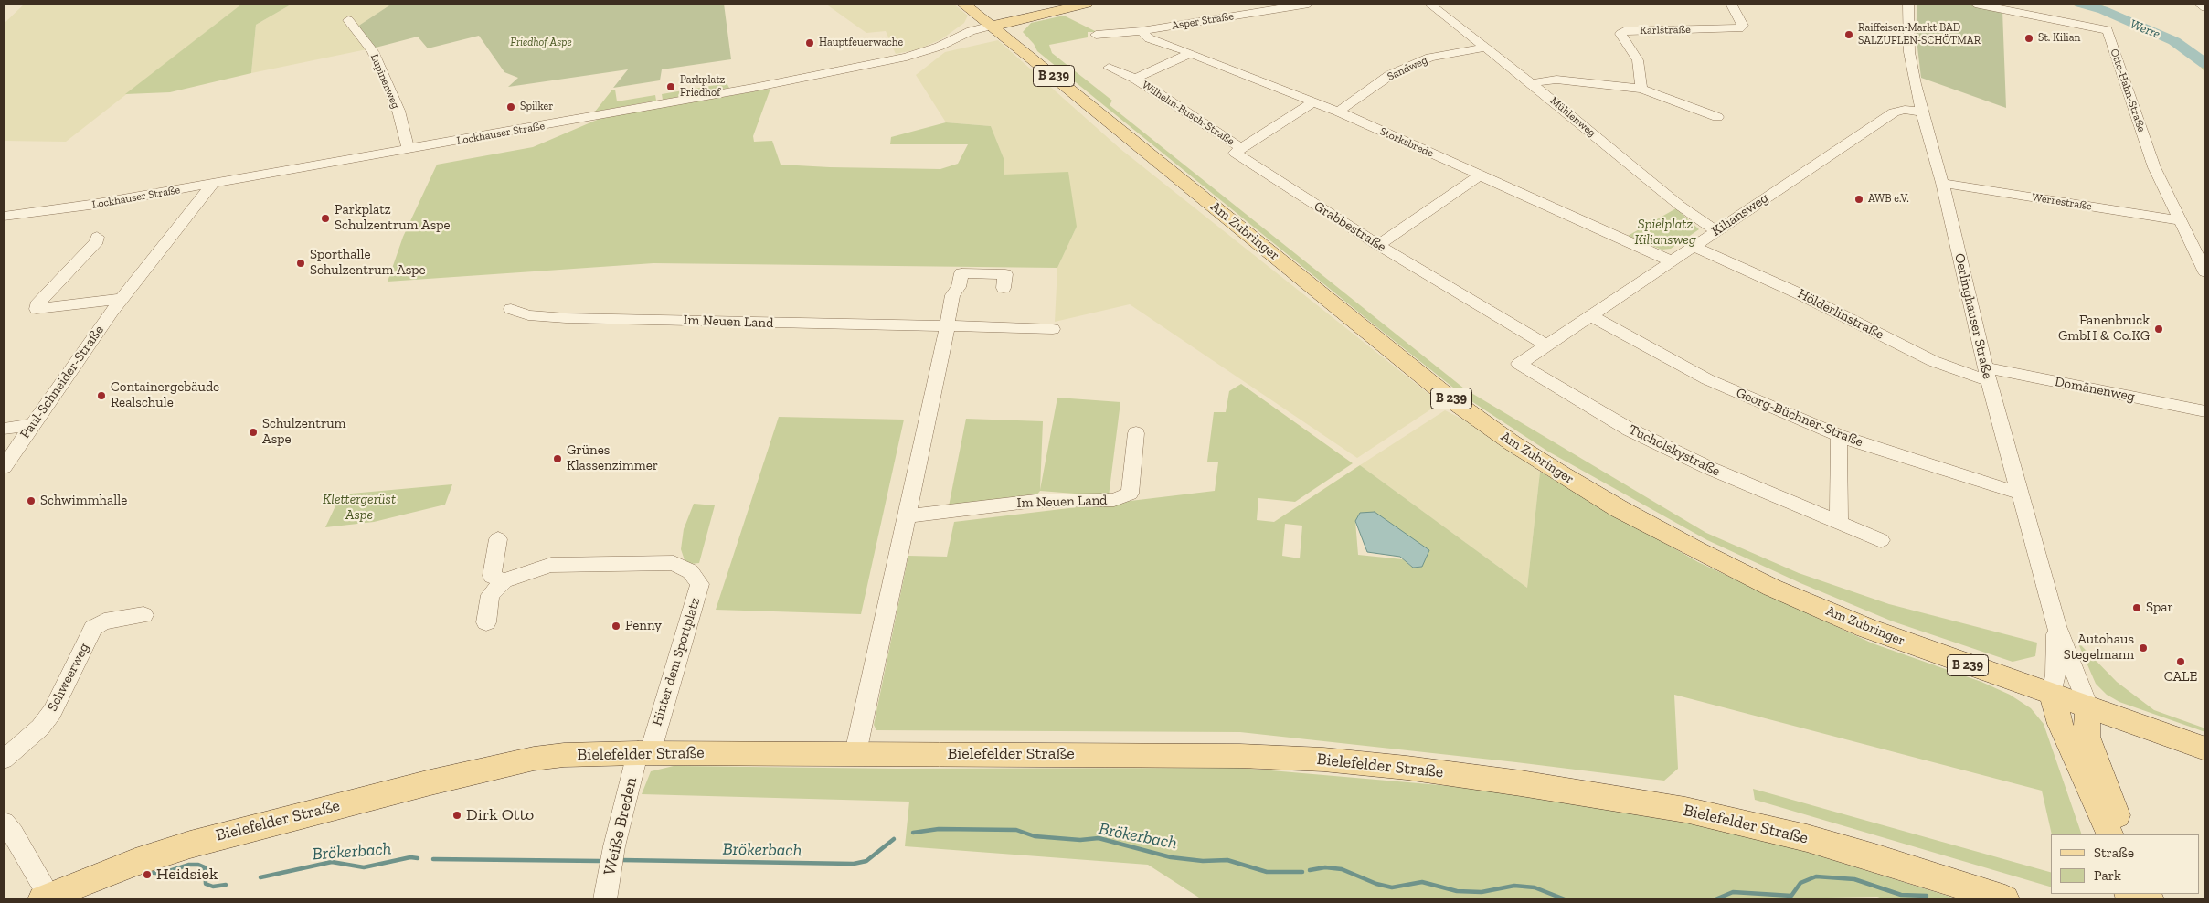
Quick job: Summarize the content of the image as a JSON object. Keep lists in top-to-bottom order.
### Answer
{
  "streets": {
    "main road": [
      "B 239",
      "Lockhauser Straße",
      "Am Zubringer",
      "Oerlinghauser Straße",
      "Bielefelder Straße"
    ],
    "street": [
      "Asper Straße",
      "Karlstraße",
      "Sandweg",
      "Lupinenweg",
      "Otto-Hahn-Straße",
      "Wilhelm-Busch-Straße",
      "Mühlenweg",
      "Storksbrede",
      "Werrestraße",
      "Kiliansweg",
      "Grabbestraße",
      "Hölderlinstraße",
      "Im Neuen Land",
      "Paul-Schneider-Straße",
      "Domänenweg",
      "Georg-Büchner-Straße",
      "Tucholskystraße",
      "Hinter dem Sportplatz",
      "Schweerweg",
      "Weiße Breden"
    ]
  },
  "crossings": [
    ["Asper Straße", "Storksbrede"],
    ["Sandweg", "Mühlenweg"],
    ["Sandweg", "Storksbrede"],
    ["Lupinenweg", "Lockhauser Straße"],
    ["Otto-Hahn-Straße", "Werrestraße"],
    ["Wilhelm-Busch-Straße", "Storksbrede"],
    ["Wilhelm-Busch-Straße", "Grabbestraße"],
    ["Mühlenweg", "Kiliansweg"],
    ["Lockhauser Straße", "Am Zubringer"],
    ["Lockhauser Straße", "Paul-Schneider-Straße"],
    ["Storksbrede", "Kiliansweg"],
    ["Werrestraße", "Oerlinghauser Straße"],
    ["Kiliansweg", "Grabbestraße"],
    ["Kiliansweg", "Hölderlinstraße"],
    ["Kiliansweg", "Oerlinghauser Straße"],
    ["Kiliansweg", "Georg-Büchner-Straße"],
    ["Kiliansweg", "Tucholskystraße"],
    ["Am Zubringer", "Oerlinghauser Straße"],
    ["Hölderlinstraße", "Oerlinghauser Straße"],
    ["Hölderlinstraße", "Domänenweg"],
    ["Oerlinghauser Straße", "Domänenweg"],
    ["Oerlinghauser Straße", "Georg-Büchner-Straße"],
    ["Hinter dem Sportplatz", "Bielefelder Straße"],
    ["Hinter dem Sportplatz", "Weiße Breden"],
    ["Bielefelder Straße", "Weiße Breden"]
  ],
  "water": ["Werre", "Brökerbach"],
  "parks": ["Friedhof Aspe", "Spielplatz Kiliansweg", "Klettergerüst Aspe"],
  "places": [
    "Raiffeisen-Markt BAD SALZUFLEN-SCHÖTMAR",
    "St. Kilian",
    "Hauptfeuerwache",
    "Parkplatz Friedhof",
    "Spilker",
    "AWB e.V.",
    "Parkplatz Schulzentrum Aspe",
    "Sporthalle Schulzentrum Aspe",
    "Fanenbruck GmbH & Co.KG",
    "Containergebäude Realschule",
    "Schulzentrum Aspe",
    "Grünes Klassenzimmer",
    "Schwimmhalle",
    "Spar",
    "Penny",
    "Autohaus Stegelmann",
    "CALE",
    "Dirk Otto",
    "Heidsiek"
  ],
  "legend": ["Straße", "Park"]
}
